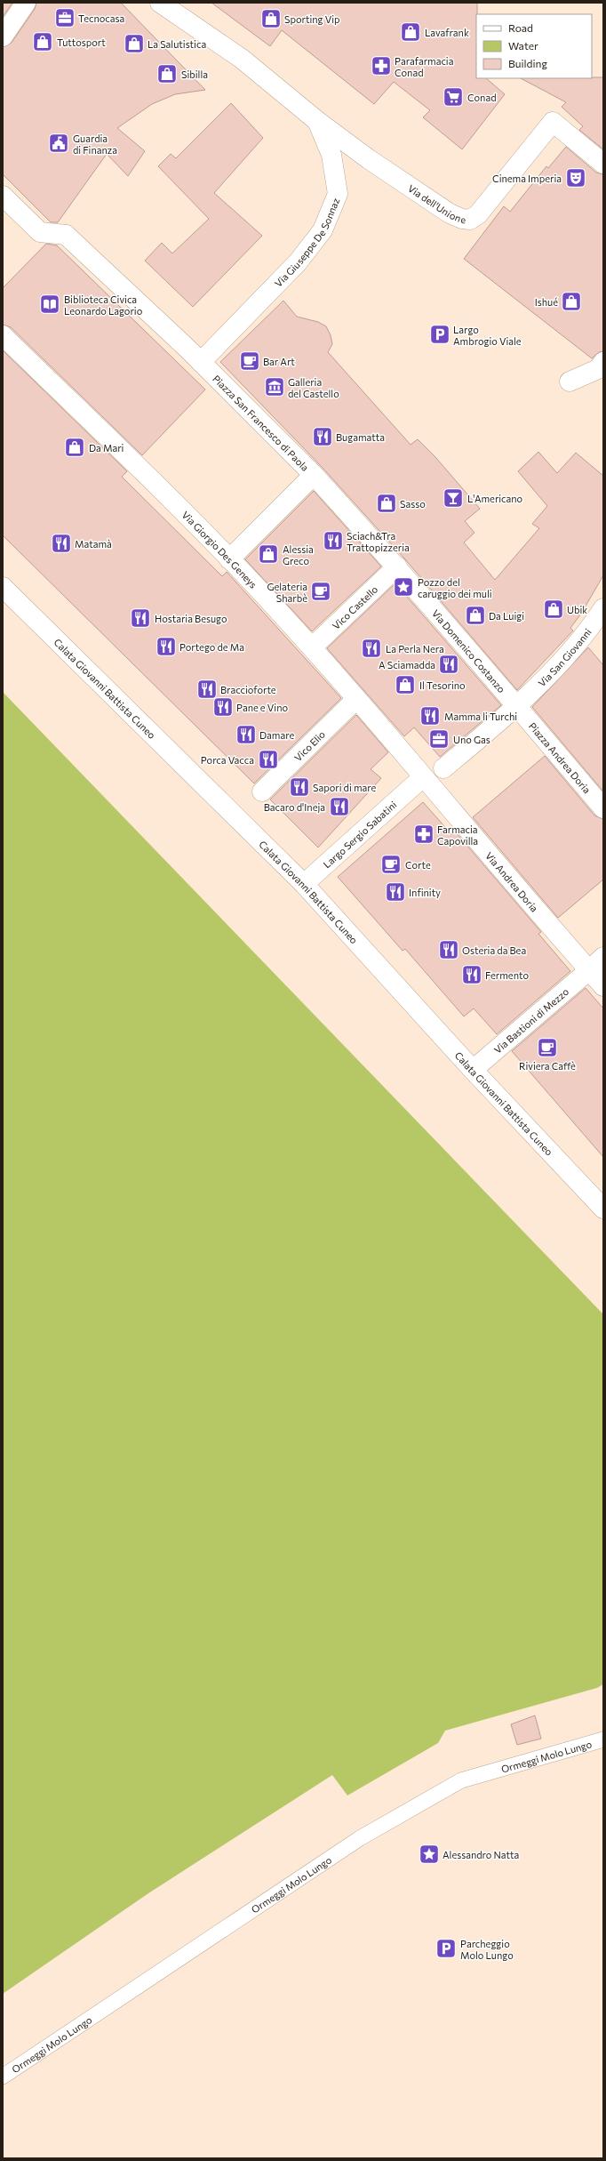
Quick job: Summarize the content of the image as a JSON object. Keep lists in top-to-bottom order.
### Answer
{
  "streets": {
    "street": [
      "Via dell'Unione",
      "Via Giuseppe De Sonnaz",
      "Piazza San Francesco di Paola",
      "Via Giorgio Des Geneys",
      "Vico Castello",
      "Via Domenico Costanzo",
      "Via San Giovanni",
      "Calata Giovanni Battista Cuneo",
      "Vico Elio",
      "Piazza Andrea Doria",
      "Largo Sergio Sabatini",
      "Via Andrea Doria",
      "Via Bastioni di Mezzo"
    ],
    "lane": ["Ormeggi Molo Lungo"]
  },
  "crossings": [
    ["Via dell'Unione", "Via Giuseppe De Sonnaz"],
    ["Via Giuseppe De Sonnaz", "Piazza San Francesco di Paola"],
    ["Piazza San Francesco di Paola", "Via Giorgio Des Geneys"],
    ["Piazza San Francesco di Paola", "Via Domenico Costanzo"],
    ["Via Giorgio Des Geneys", "Vico Castello"],
    ["Via Giorgio Des Geneys", "Vico Elio"],
    ["Via Giorgio Des Geneys", "Largo Sergio Sabatini"],
    ["Via Giorgio Des Geneys", "Via Andrea Doria"],
    ["Vico Castello", "Via Domenico Costanzo"],
    ["Via Domenico Costanzo", "Via San Giovanni"],
    ["Via Domenico Costanzo", "Piazza Andrea Doria"],
    ["Via San Giovanni", "Piazza Andrea Doria"],
    ["Calata Giovanni Battista Cuneo", "Largo Sergio Sabatini"],
    ["Calata Giovanni Battista Cuneo", "Via Bastioni di Mezzo"],
    ["Largo Sergio Sabatini", "Via Andrea Doria"],
    ["Via Andrea Doria", "Via Bastioni di Mezzo"]
  ],
  "places": {
    "office": ["Tecnocasa", "Uno Gas"],
    "shop": [
      "Sporting Vip",
      "Lavafrank",
      "Tuttosport",
      "La Salutistica",
      "Sibilla",
      "Ishué",
      "Da Mari",
      "Sasso",
      "Alessia Greco",
      "Ubik",
      "Da Luigi",
      "Il Tesorino"
    ],
    "pharmacy": ["Parafarmacia Conad", "Farmacia Capovilla"],
    "supermarket": ["Conad"],
    "public building": ["Guardia di Finanza"],
    "theatre": ["Cinema Imperia"],
    "library": ["Biblioteca Civica Leonardo Lagorio"],
    "parking": ["Largo Ambrogio Viale", "Parcheggio Molo Lungo"],
    "cafe": [
      "Bar Art",
      "Gelateria Sharbè",
      "Corte",
      "Riviera Caffè"
    ],
    "museum": ["Galleria del Castello"],
    "restaurant": [
      "Bugamatta",
      "Sciach&Tra Trattopizzeria",
      "Matamà",
      "Hostaria Besugo",
      "Portego de Ma",
      "La Perla Nera",
      "A Sciamadda",
      "Braccioforte",
      "Pane e Vino",
      "Mamma li Turchi",
      "Damare",
      "Porca Vacca",
      "Sapori di mare",
      "Bacaro d'Ineja",
      "Infinity",
      "Osteria da Bea",
      "Fermento"
    ],
    "bar": ["L'Americano"],
    "place": ["Pozzo del caruggio dei muli", "Alessandro Natta"]
  },
  "legend": ["Road", "Water", "Building"]
}
